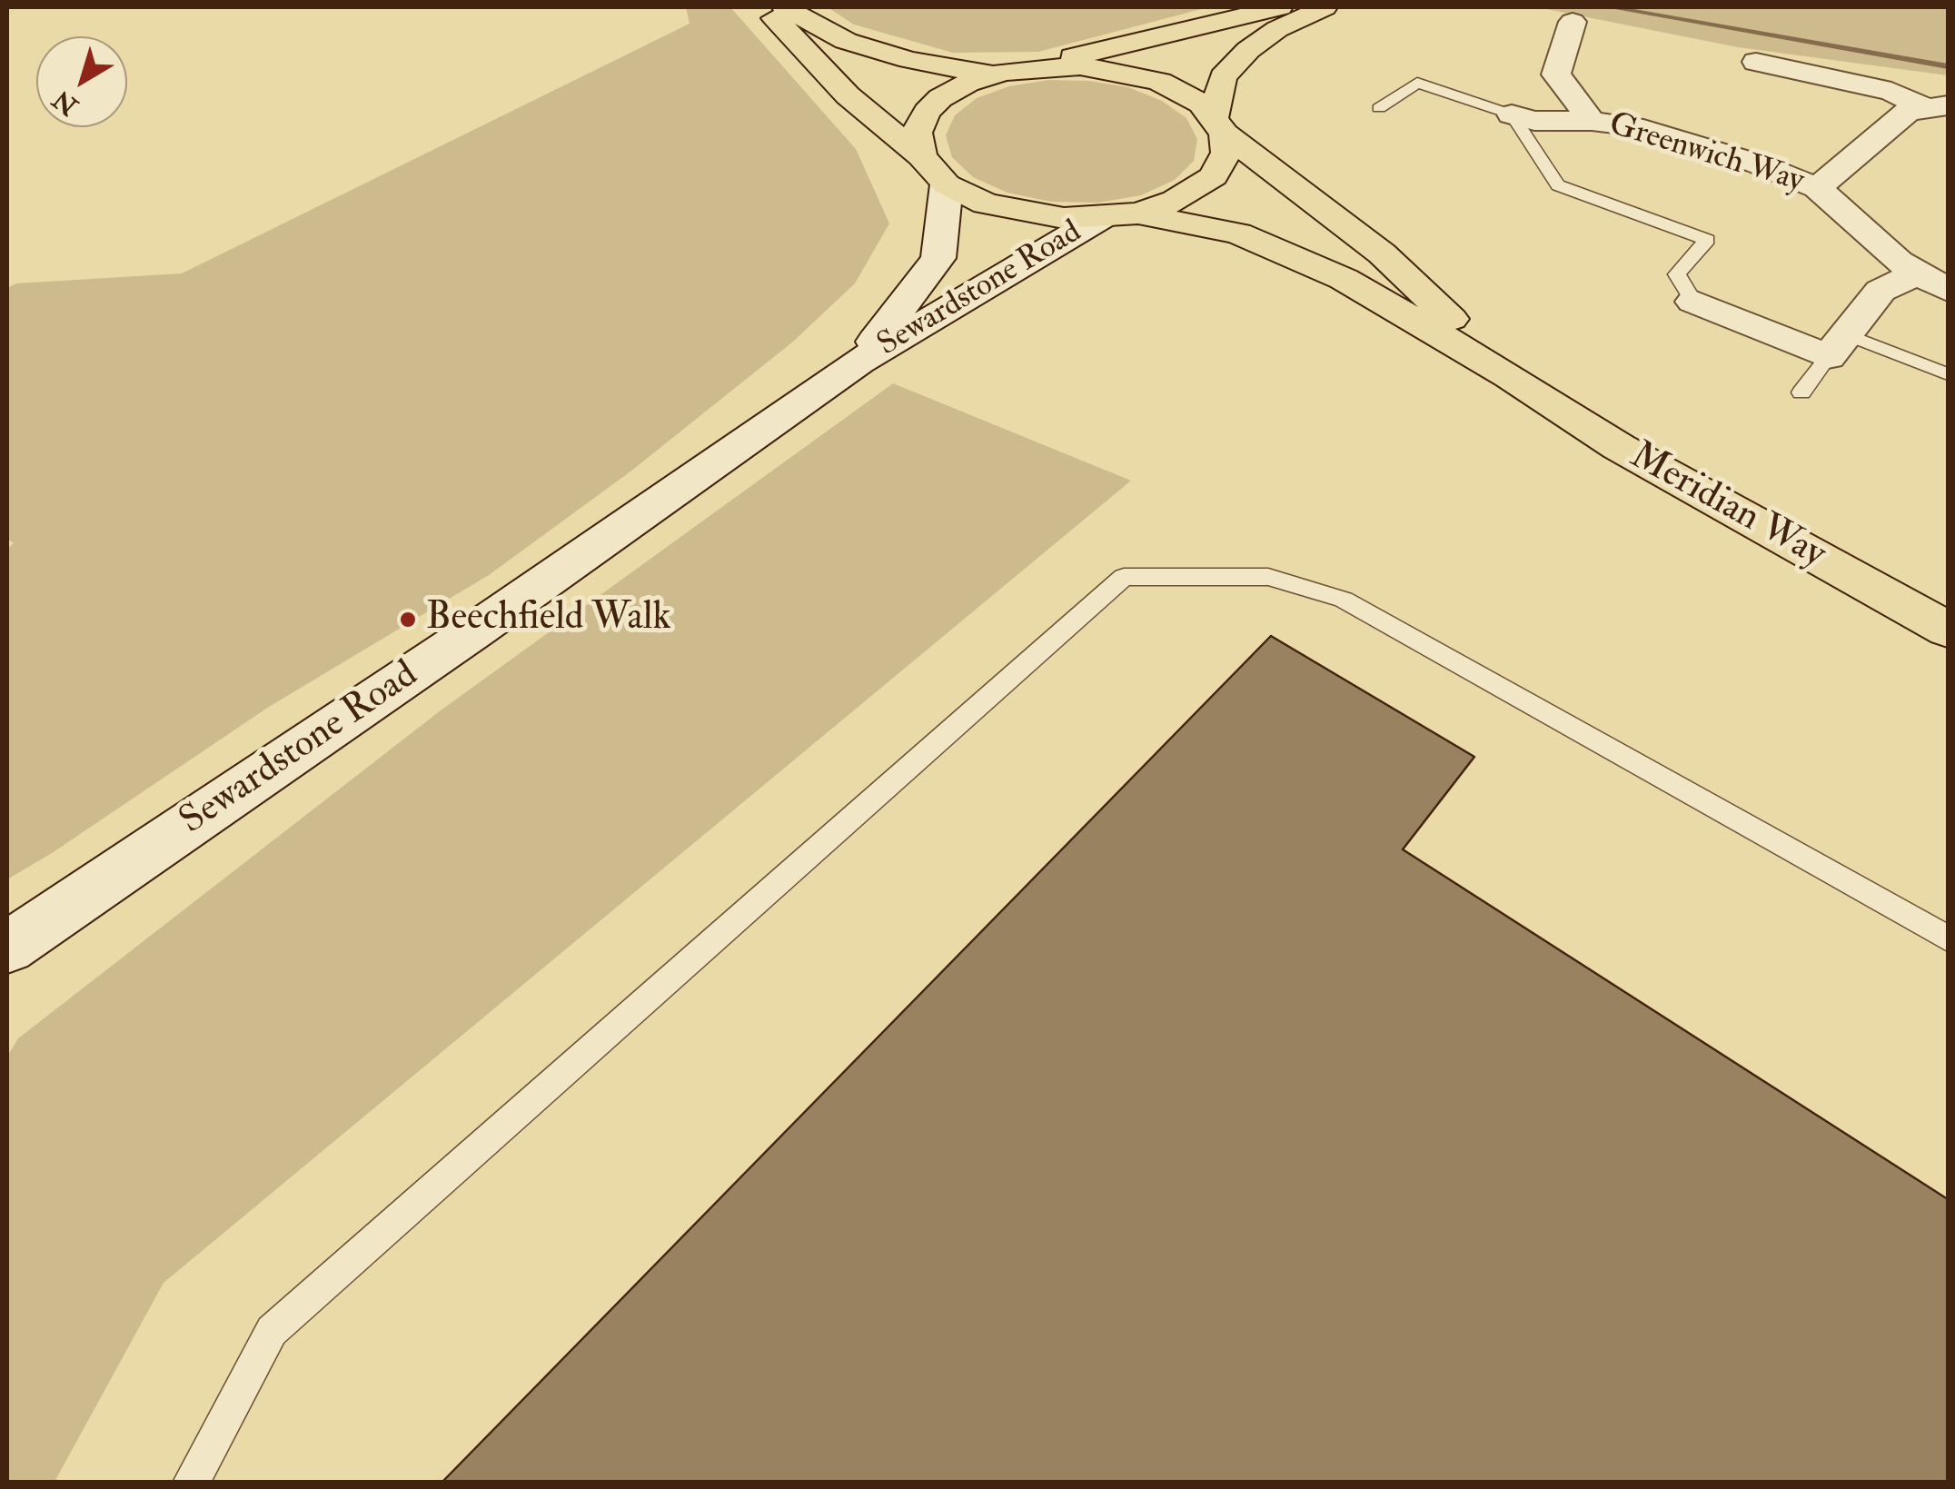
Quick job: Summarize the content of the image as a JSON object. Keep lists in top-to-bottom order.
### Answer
{
  "streets": {
    "main road": ["Meridian Way"],
    "street": ["Greenwich Way", "Sewardstone Road"]
  },
  "places": ["Beechfield Walk"],
  "north": "bottom left"
}
